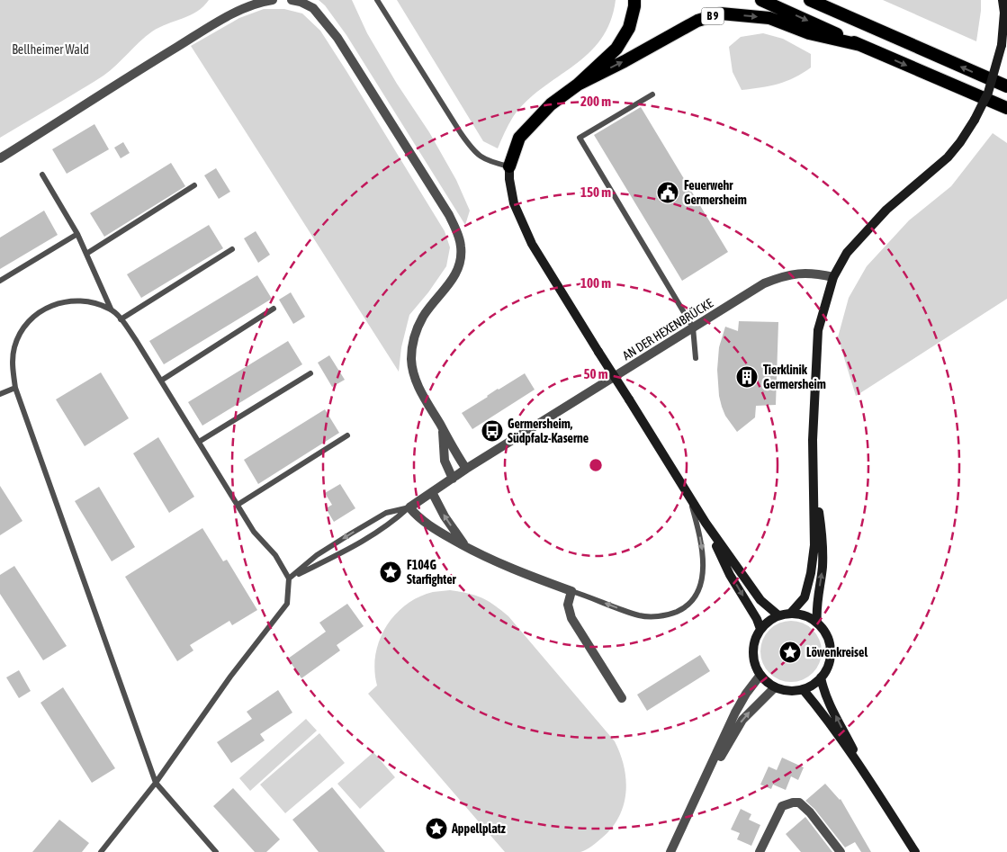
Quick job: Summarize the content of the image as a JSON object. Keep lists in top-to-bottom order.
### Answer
{
  "streets": {
    "highway": ["B 9"],
    "street": ["AN DER HEXENBRÜCKE"]
  },
  "parks": ["Bellheimer Wald"],
  "places": {
    "public building": ["Feuerwehr Germersheim"],
    "building": ["Tierklinik Germersheim"],
    "bus stop": ["Germersheim, Südpfalz-Kaserne"],
    "place": ["F104G Starfighter", "Löwenkreisel", "Appellplatz"]
  },
  "rings": [
    "200 m",
    "150 m",
    "100 m",
    "50 m"
  ]
}
